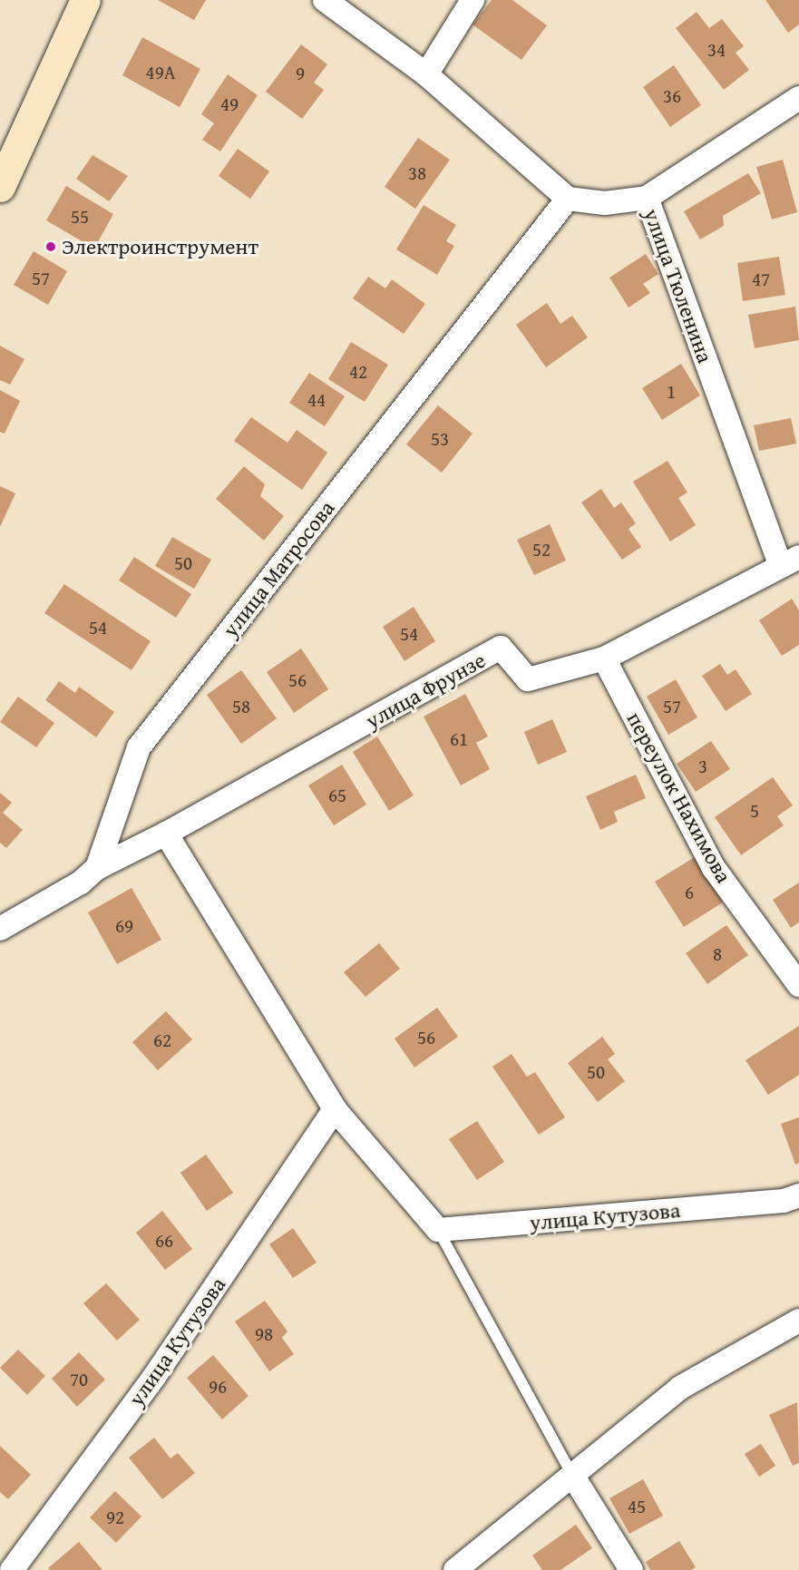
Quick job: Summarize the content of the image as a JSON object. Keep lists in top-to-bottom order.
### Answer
{
  "streets": {
    "street": [
      "улица Тюленина",
      "улица Матросова",
      "улица Фрунзе",
      "переулок Нахимова",
      "улица Кутузова"
    ]
  },
  "crossings": [
    ["улица Тюленина", "улица Матросова"],
    ["улица Тюленина", "улица Фрунзе"],
    ["улица Фрунзе", "переулок Нахимова"]
  ],
  "places": ["Электроинструмент"],
  "house_numbers": [
    "34",
    "49А",
    "9",
    "36",
    "49",
    "38",
    "55",
    "57",
    "47",
    "42",
    "1",
    "44",
    "53",
    "52",
    "50",
    "54",
    "54",
    "56",
    "58",
    "57",
    "61",
    "3",
    "65",
    "5",
    "6",
    "69",
    "8",
    "56",
    "62",
    "50",
    "66",
    "98",
    "70",
    "96",
    "45",
    "92"
  ]
}
